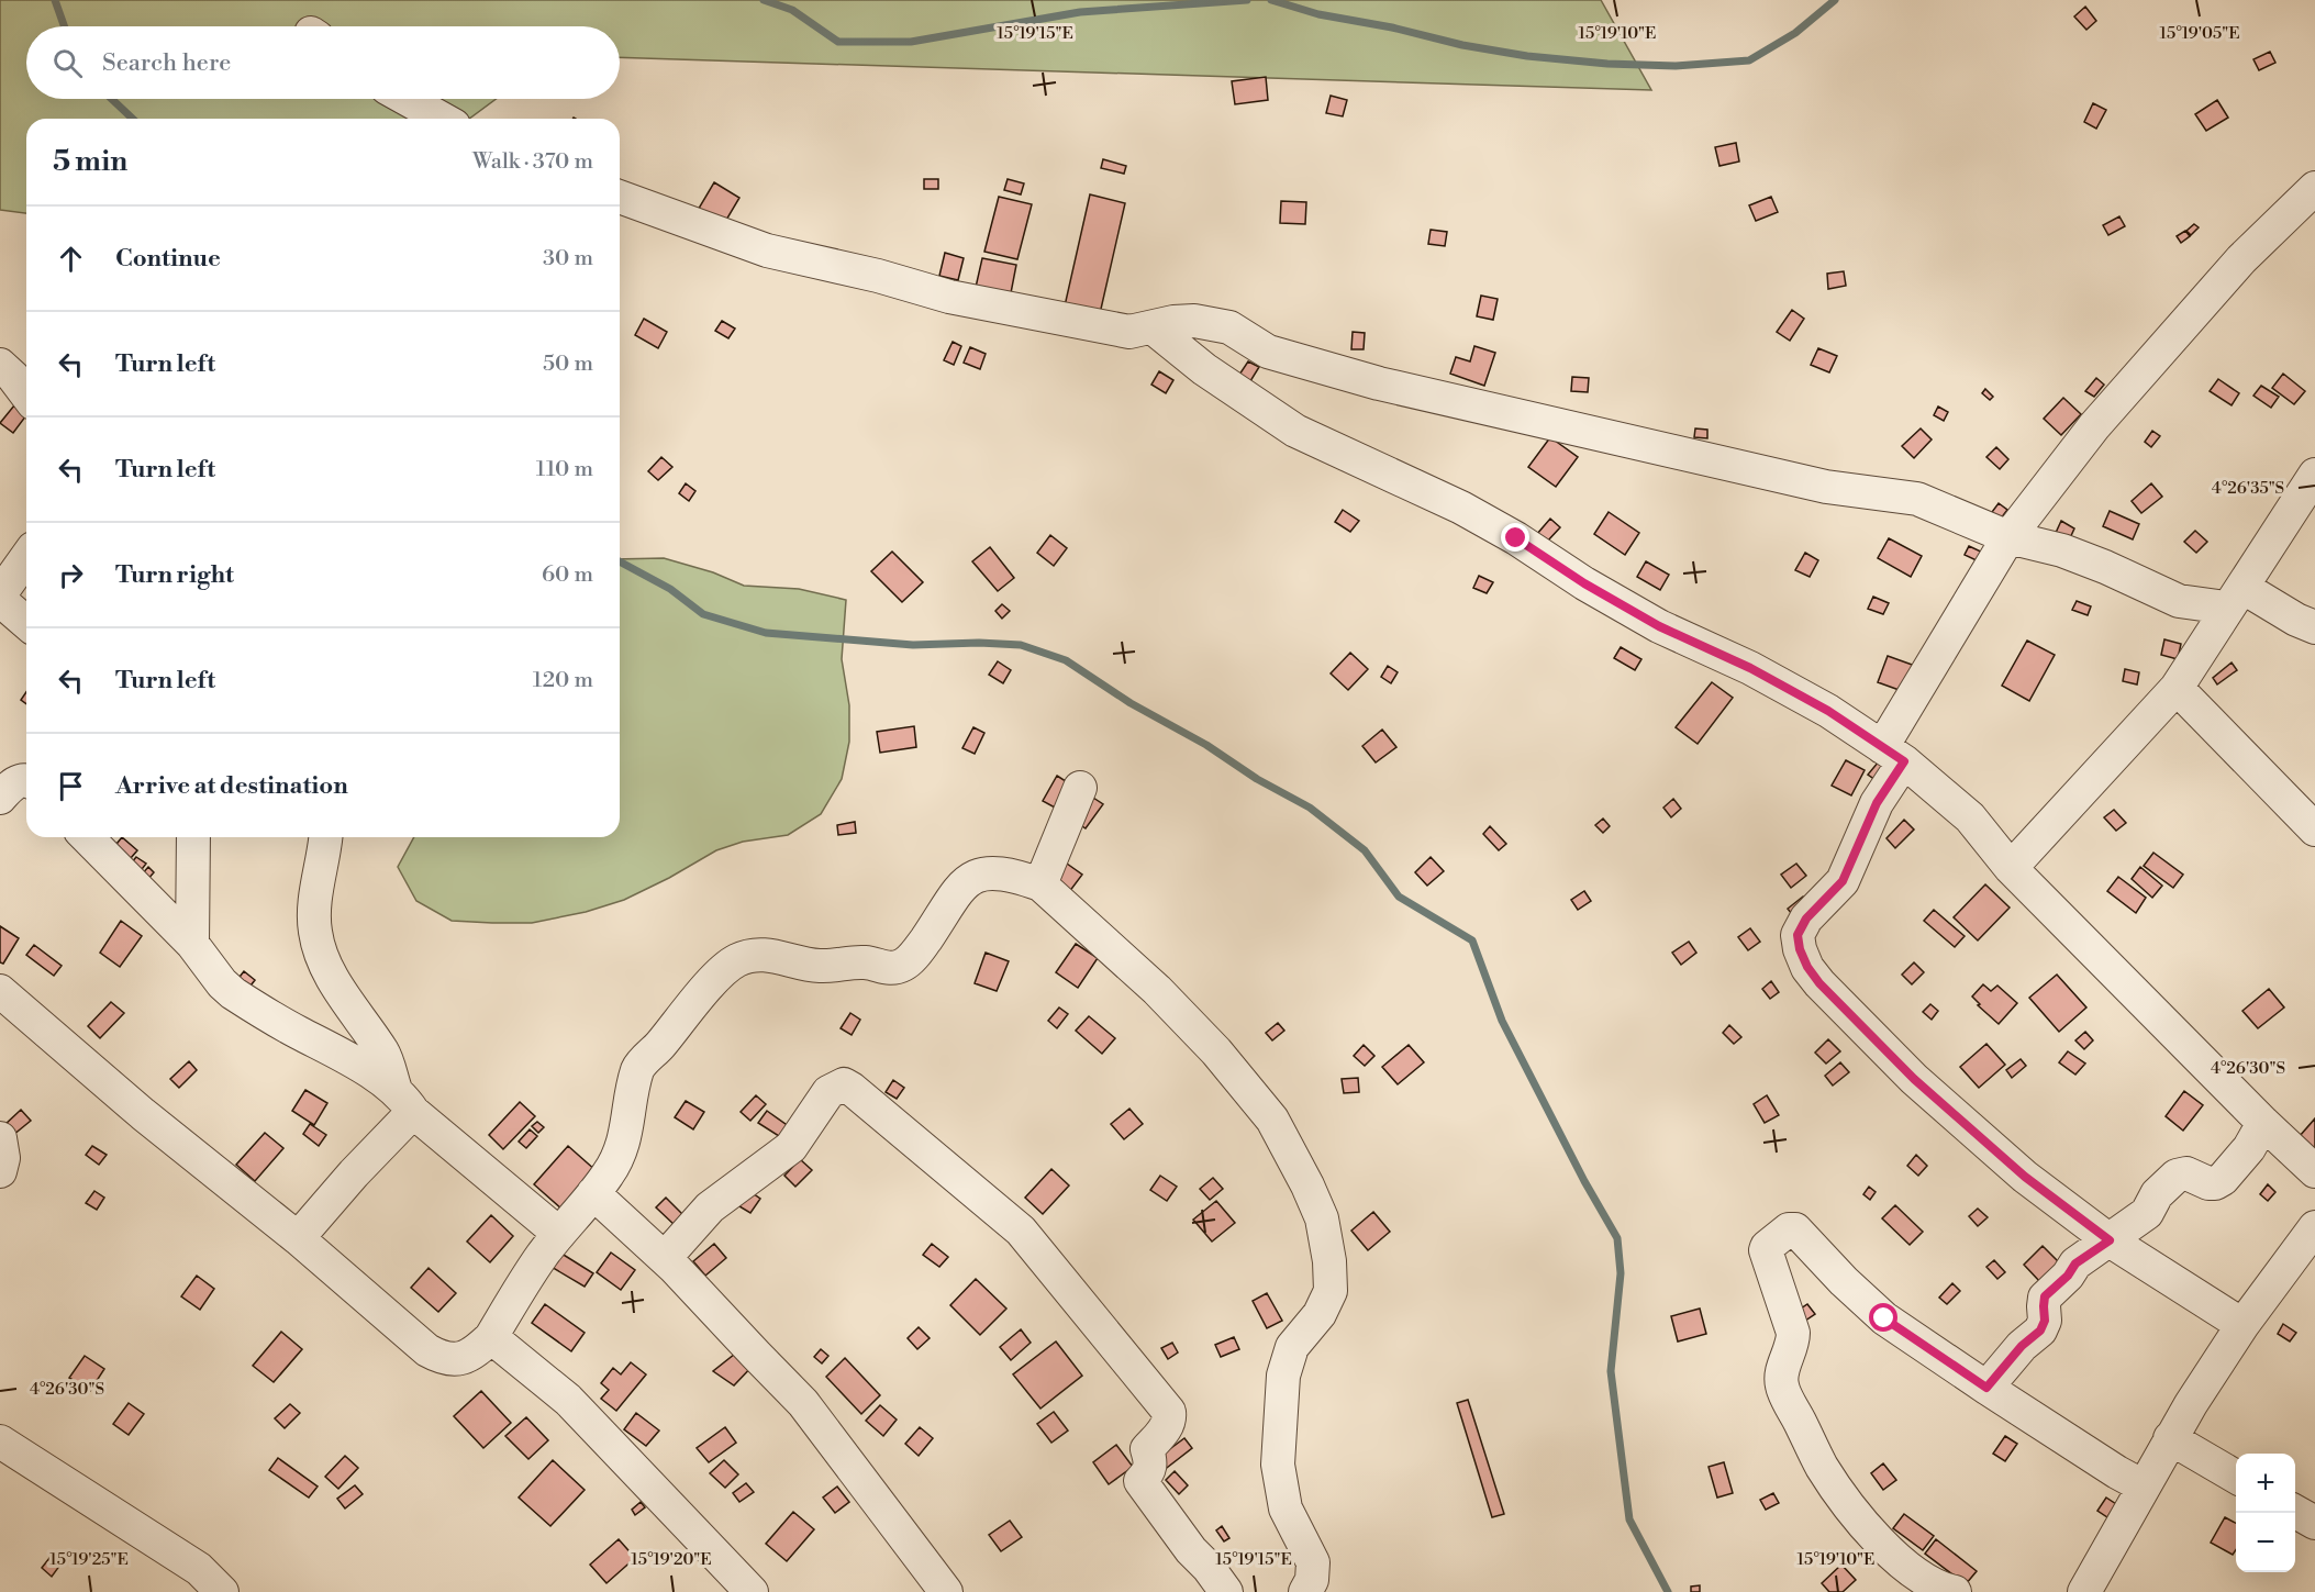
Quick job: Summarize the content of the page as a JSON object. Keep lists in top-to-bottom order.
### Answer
{
  "page": {
    "search": "Search here",
    "heading": ["5 min", "Walk · 370 m"],
    "list": [
      ["Continue", "30 m"],
      ["Turn left", "50 m"],
      ["Turn left", "110 m"],
      ["Turn right", "60 m"],
      ["Turn left", "120 m"],
      "Arrive at destination"
    ],
    "map_buttons": ["+", "−"]
  },
  "coordinates": [
    "15°19'15\"E",
    "15°19'10\"E",
    "15°19'05\"E",
    "4°26'35\"S",
    "4°26'30\"S",
    "15°19'25\"E",
    "15°19'20\"E"
  ]
}
